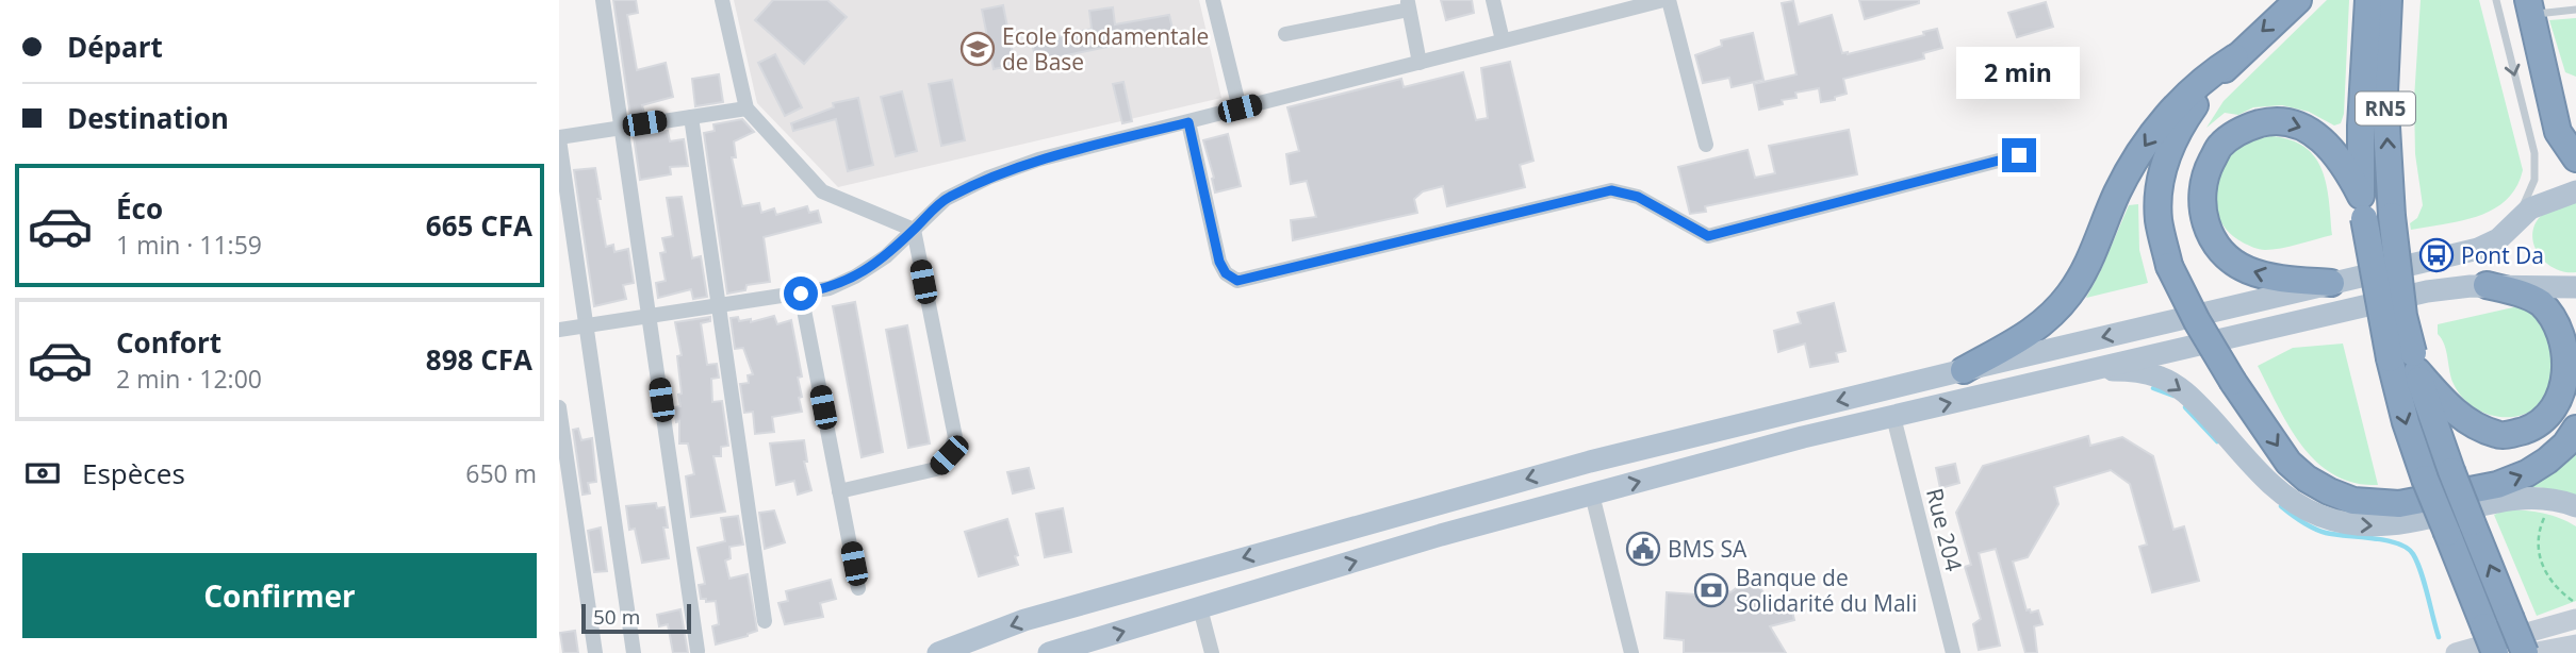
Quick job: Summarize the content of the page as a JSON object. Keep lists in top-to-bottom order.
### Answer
{
  "streets": {
    "highway": ["RN5"],
    "street": ["Rue 204"]
  },
  "places": {
    "school or university": ["Ecole fondamentale de Base"],
    "bus stop": ["Pont Da"],
    "public building": ["BMS SA"],
    "bank": ["Banque de Solidarité du Mali"]
  },
  "scale_bar": "50 m",
  "page": {
    "banner": ["Départ", "Destination"],
    "bubble": "2 min",
    "list": [
      {
        "name": "Éco",
        "note": "1 min · 11:59",
        "value": "665 CFA"
      },
      {
        "name": "Confort",
        "note": "2 min · 12:00",
        "value": "898 CFA"
      }
    ],
    "pay": ["Espèces", "650 m"],
    "buttons": "Confirmer",
    "scale": "50 m"
  }
}
